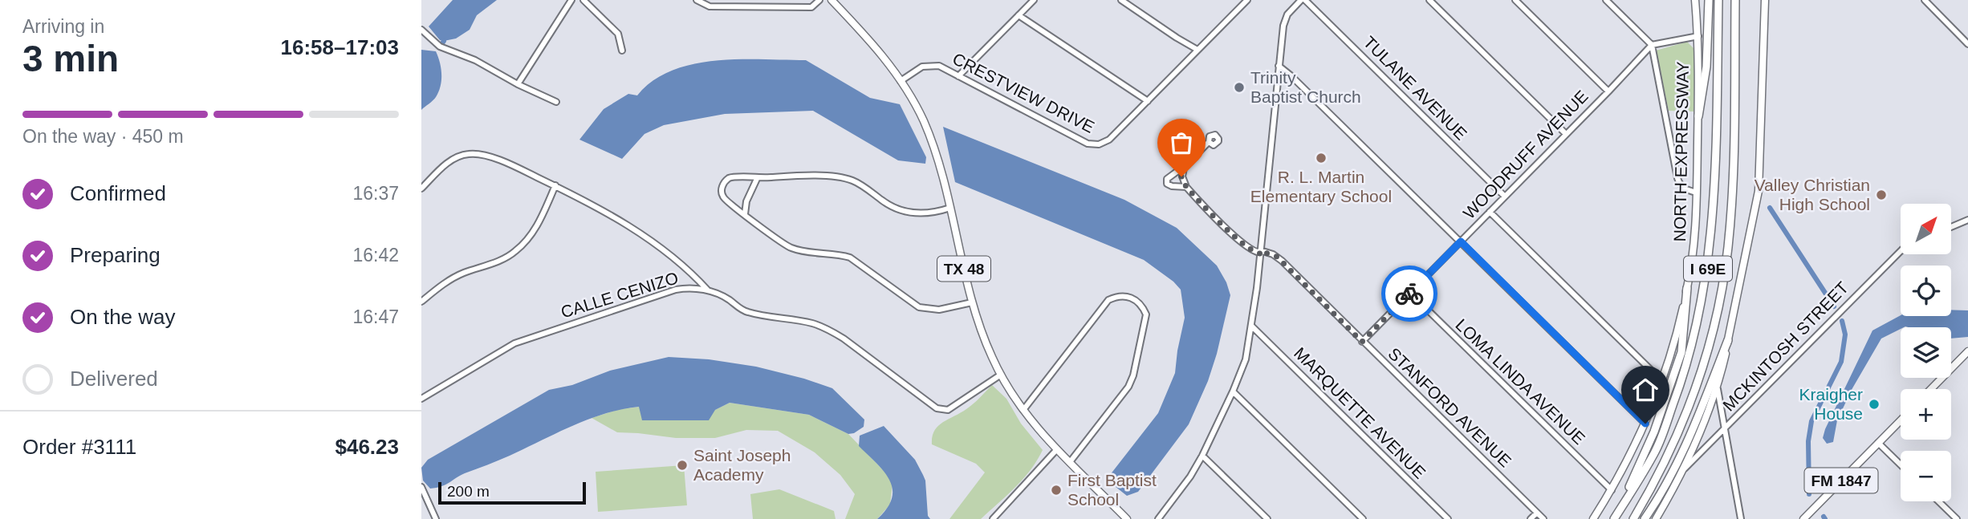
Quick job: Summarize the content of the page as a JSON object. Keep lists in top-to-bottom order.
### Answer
{
  "streets": {
    "highway": ["NORTH EXPRESSWAY", "I 69E"],
    "main road": ["TX 48", "FM 1847"],
    "street": [
      "TULANE AVENUE",
      "CRESTVIEW DRIVE",
      "WOODRUFF AVENUE",
      "CALLE CENIZO",
      "MCKINTOSH STREET",
      "LOMA LINDA AVENUE",
      "STANFORD AVENUE",
      "MARQUETTE AVENUE"
    ]
  },
  "crossings": [
    ["TULANE AVENUE", "WOODRUFF AVENUE"],
    ["CRESTVIEW DRIVE", "TX 48"],
    ["NORTH EXPRESSWAY", "LOMA LINDA AVENUE"],
    ["WOODRUFF AVENUE", "LOMA LINDA AVENUE"],
    ["WOODRUFF AVENUE", "STANFORD AVENUE"],
    ["TX 48", "CALLE CENIZO"]
  ],
  "places": [
    "Trinity Baptist Church",
    "R. L. Martin Elementary School",
    "Valley Christian High School",
    "Kraigher House",
    "Saint Joseph Academy",
    "First Baptist School"
  ],
  "scale_bar": "200 m",
  "north": "top right",
  "page": {
    "heading": ["3 min", "Arriving in", "16:58–17:03"],
    "panel": ["Order #3111", "$46.23"],
    "bar": "On the way · 450 m",
    "list": [
      ["Confirmed", "16:37"],
      ["Preparing", "16:42"],
      ["On the way", "16:47"],
      "Delivered"
    ],
    "map_buttons": ["+", "−"],
    "scale": "200 m"
  }
}
